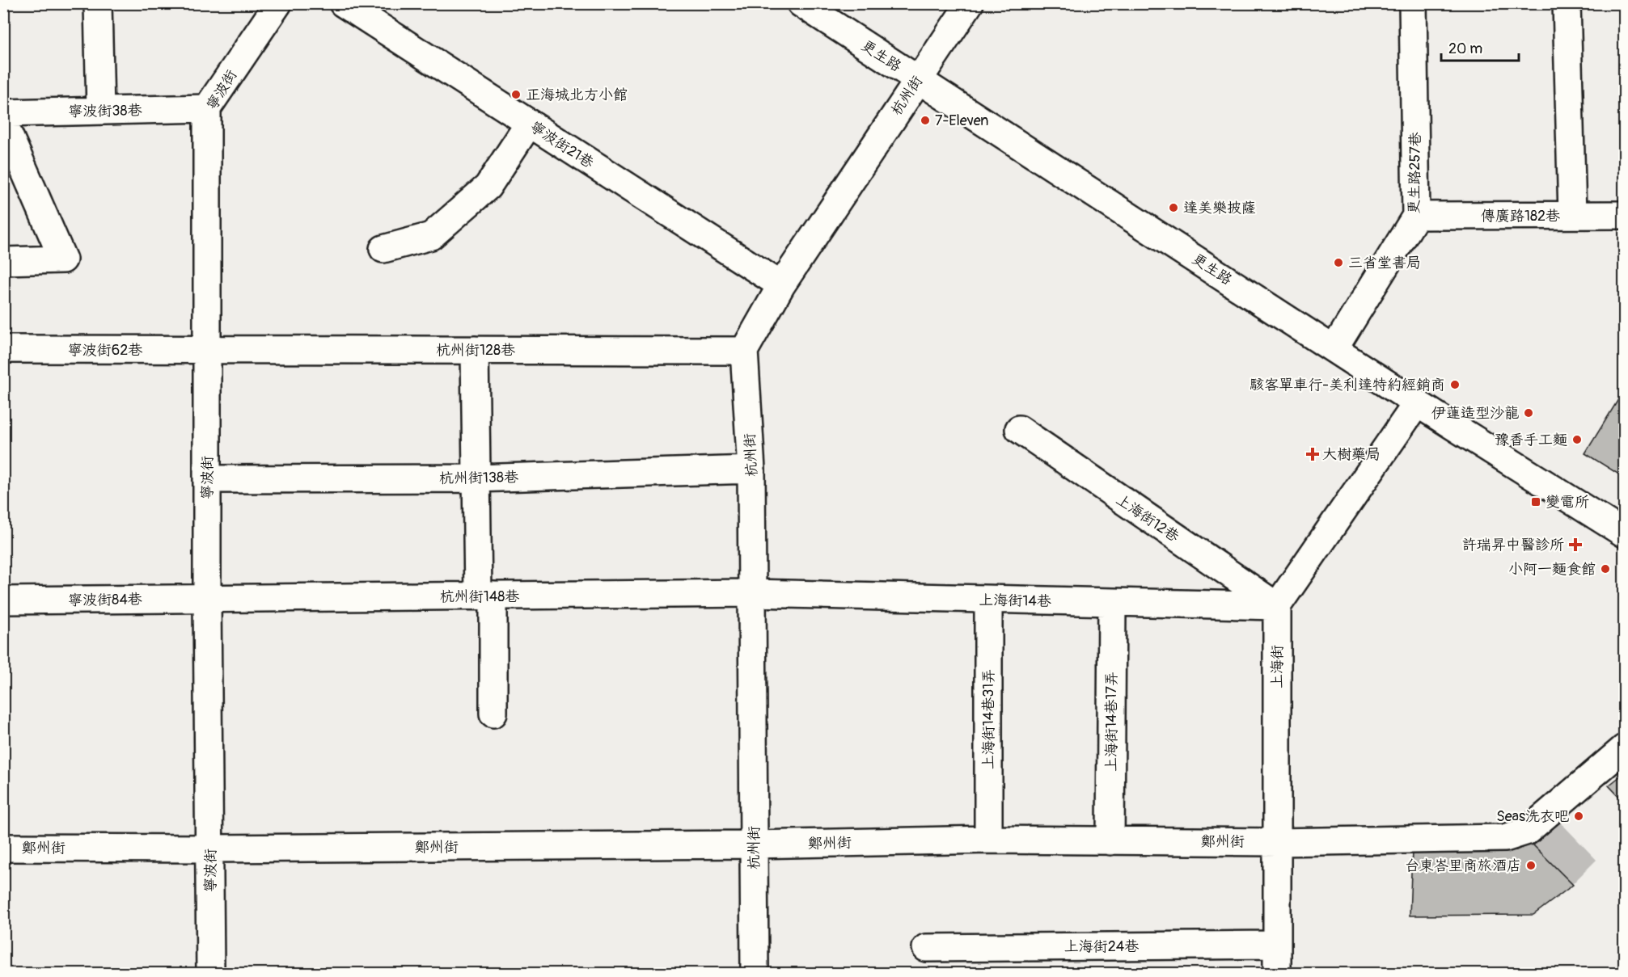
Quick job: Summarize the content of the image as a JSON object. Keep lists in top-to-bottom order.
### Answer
{
  "streets": {
    "street": [
      "更生路",
      "寧波街",
      "杭州街",
      "寧波街38巷",
      "寧波街21巷",
      "更生路257巷",
      "傳廣路182巷",
      "寧波街62巷",
      "杭州街128巷",
      "杭州街138巷",
      "上海街12巷",
      "杭州街148巷",
      "寧波街84巷",
      "上海街14巷",
      "上海街",
      "上海街14巷31弄",
      "上海街14巷17弄",
      "鄭州街",
      "上海街24巷"
    ]
  },
  "crossings": [
    ["更生路", "杭州街"],
    ["更生路", "更生路257巷"],
    ["寧波街", "寧波街38巷"],
    ["寧波街", "寧波街62巷"],
    ["寧波街", "杭州街128巷"],
    ["寧波街", "杭州街138巷"],
    ["寧波街", "杭州街148巷"],
    ["寧波街", "寧波街84巷"],
    ["寧波街", "鄭州街"],
    ["杭州街", "寧波街21巷"],
    ["杭州街", "杭州街128巷"],
    ["杭州街", "杭州街138巷"],
    ["杭州街", "杭州街148巷"],
    ["杭州街", "上海街14巷"],
    ["杭州街", "鄭州街"],
    ["更生路257巷", "傳廣路182巷"],
    ["寧波街62巷", "杭州街128巷"],
    ["上海街12巷", "上海街14巷"],
    ["上海街12巷", "上海街"],
    ["杭州街148巷", "寧波街84巷"],
    ["杭州街148巷", "上海街14巷"],
    ["上海街14巷", "上海街"],
    ["上海街14巷", "上海街14巷31弄"],
    ["上海街14巷", "上海街14巷17弄"],
    ["上海街", "鄭州街"],
    ["上海街", "上海街24巷"],
    ["上海街14巷31弄", "鄭州街"],
    ["上海街14巷17弄", "鄭州街"]
  ],
  "places": {
    "other": [
      "正海城北方小館",
      "7-Eleven",
      "達美樂披薩",
      "三省堂書局",
      "駭客單車行-美利達特約經銷商",
      "伊蓮造型沙龍",
      "豫香手工麵",
      "小阿一麵食館",
      "Seas洗衣吧",
      "台東峇里商旅酒店"
    ],
    "health": ["大樹藥局", "許瑞昇中醫診所"],
    "transit": ["變電所"]
  },
  "scale_bar": "20 m"
}
